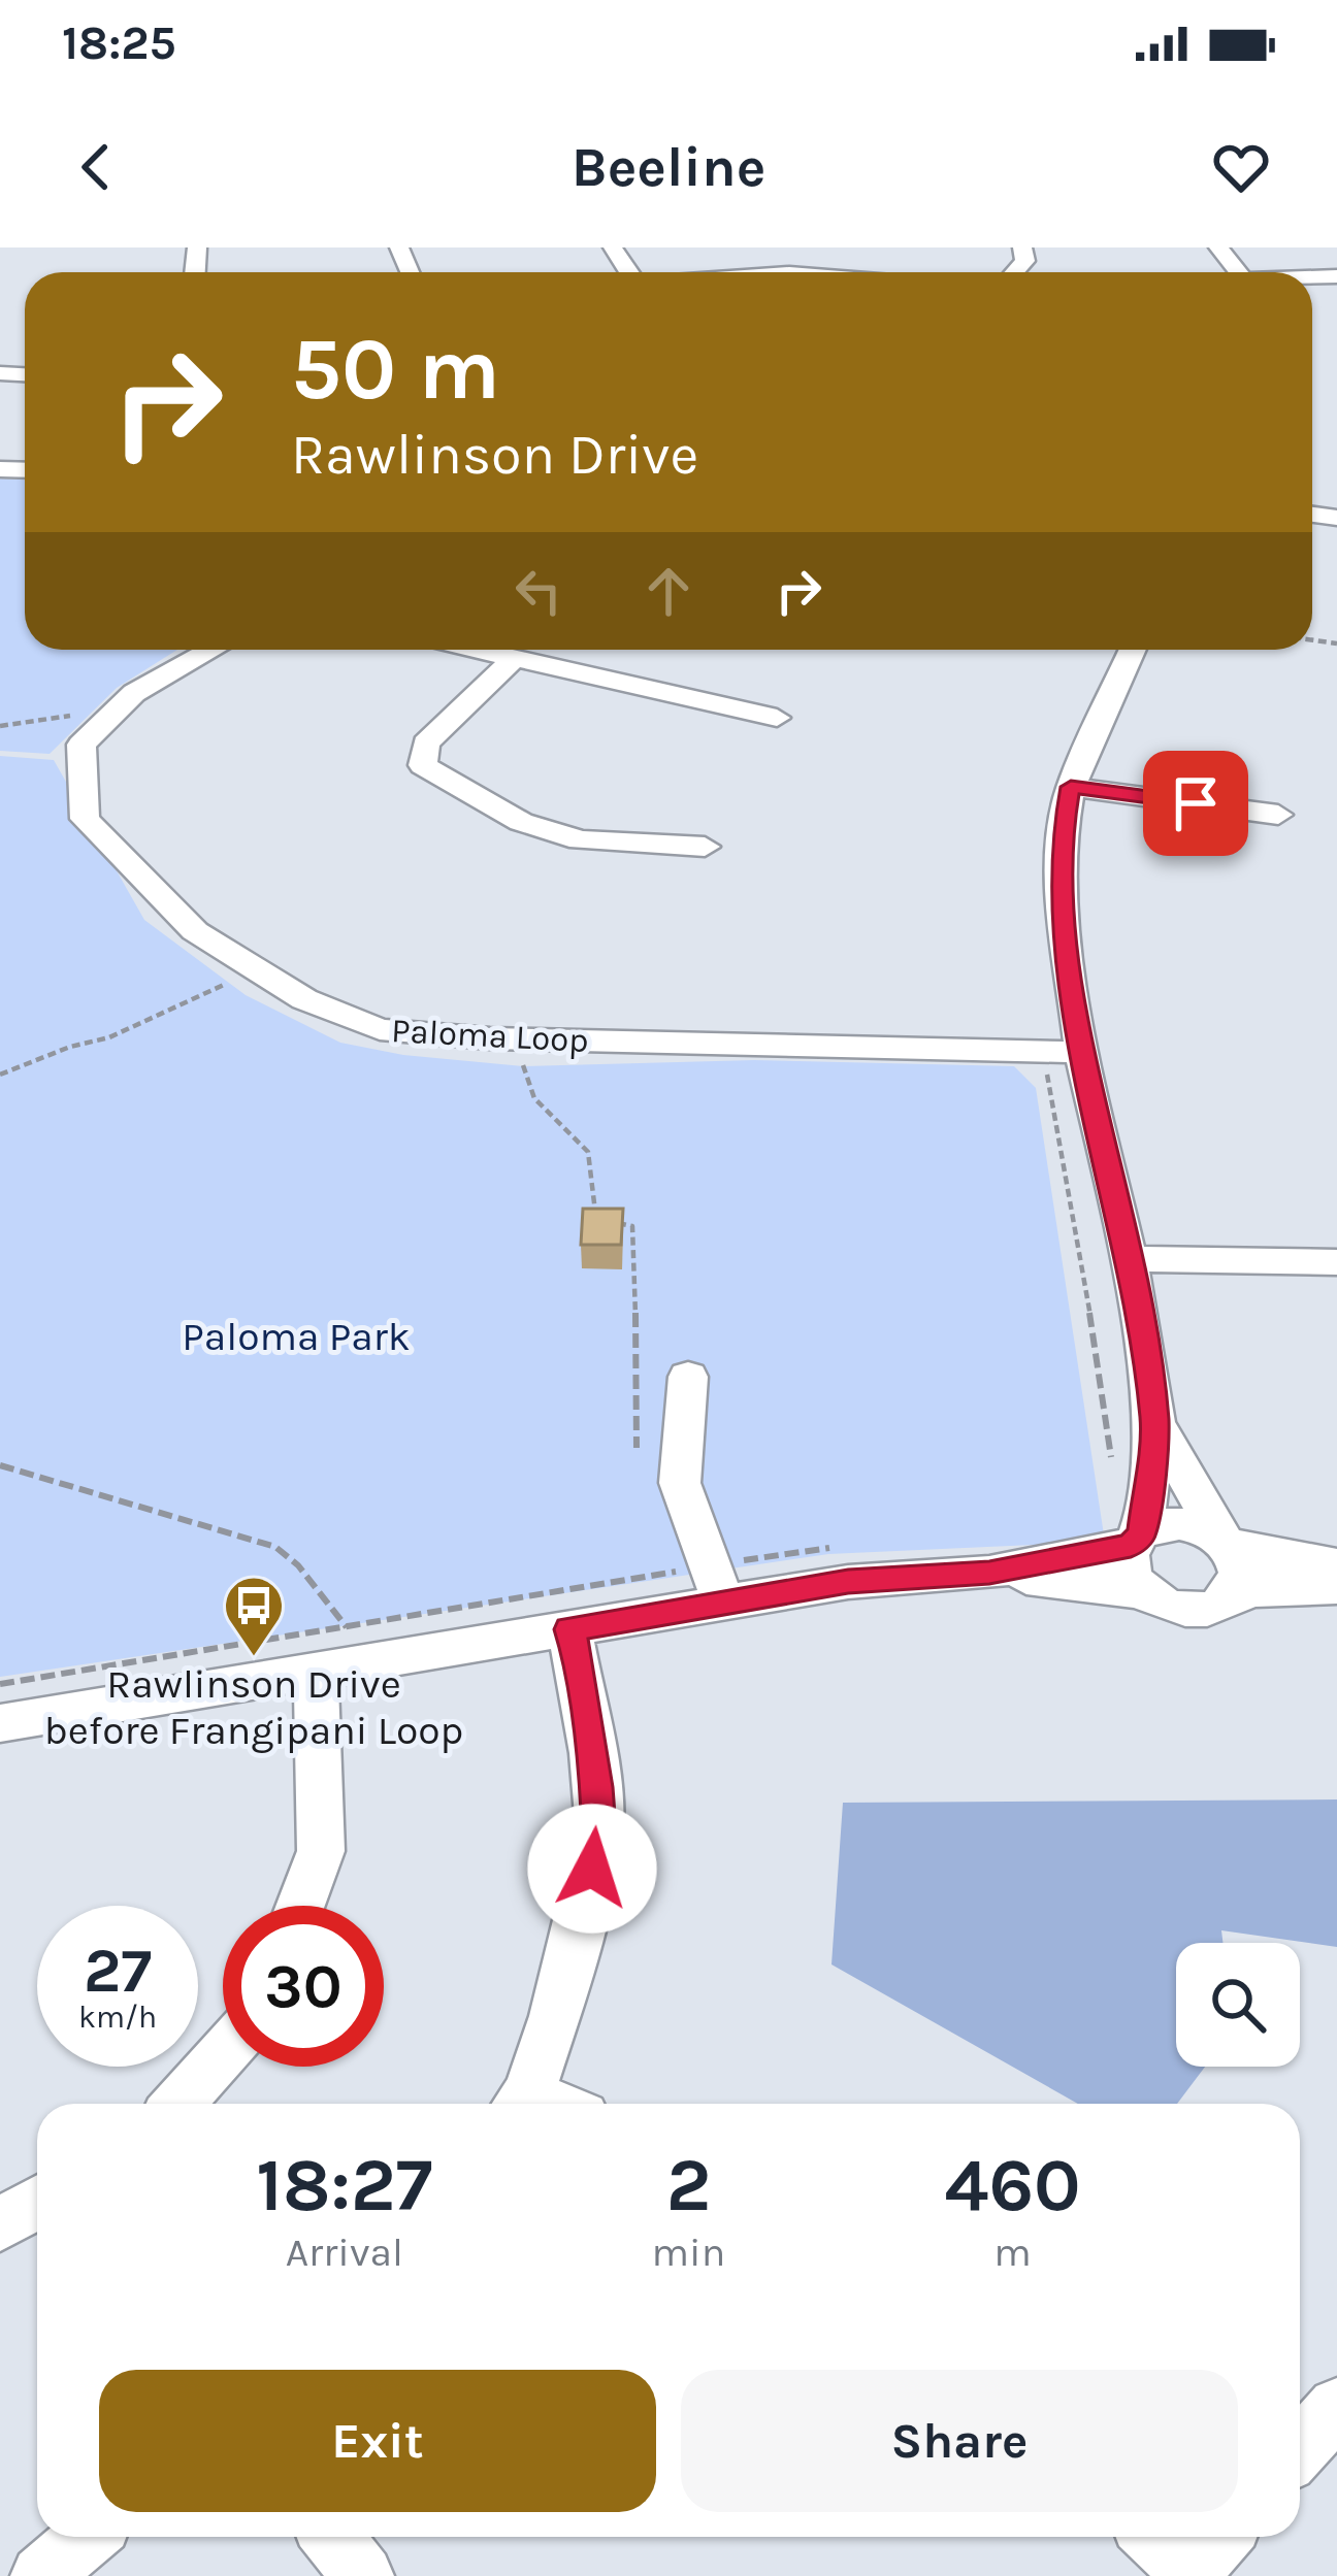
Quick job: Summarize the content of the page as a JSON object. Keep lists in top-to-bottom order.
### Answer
{
  "streets": {
    "street": ["Paloma Loop"]
  },
  "parks": ["Paloma Park"],
  "places": {
    "bus stop": ["Rawlinson Drive before Frangipani Loop"]
  },
  "page": {
    "status": "18:25",
    "header": "Beeline",
    "turn": ["50 m", "Rawlinson Drive"],
    "speed": "27 km/h",
    "limit": "30",
    "eta": [
      "18:27",
      "Arrival",
      "2",
      "min",
      "460",
      "m"
    ],
    "buttons": ["Exit", "Share"]
  }
}
